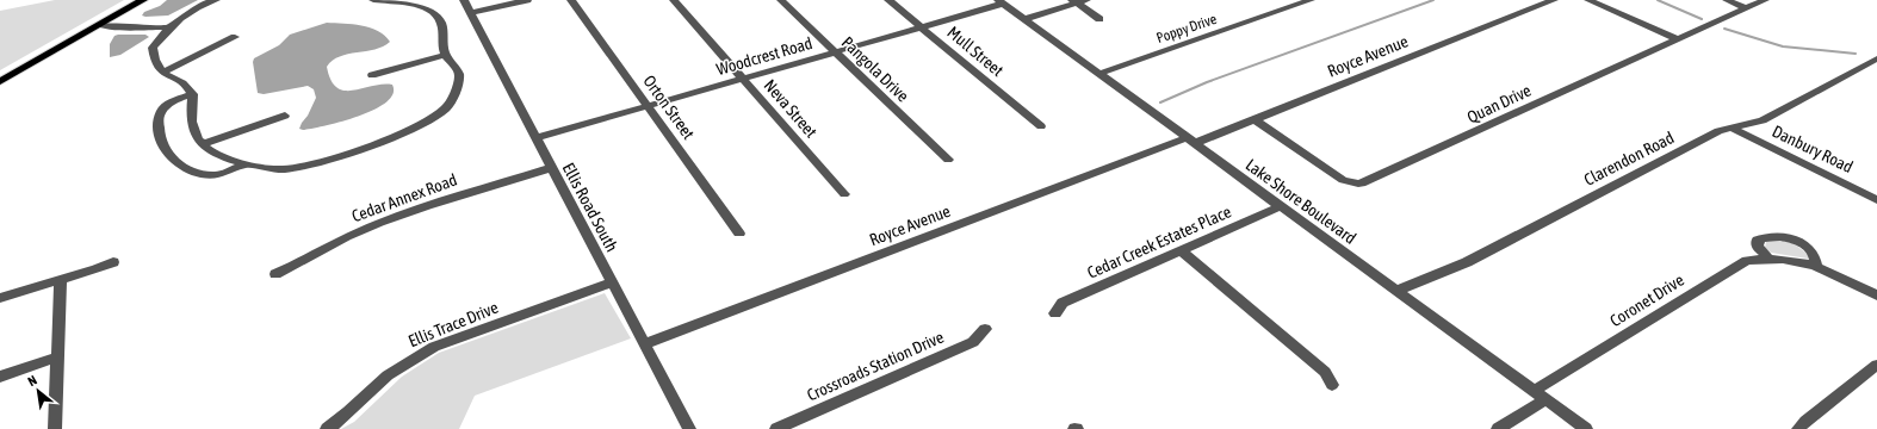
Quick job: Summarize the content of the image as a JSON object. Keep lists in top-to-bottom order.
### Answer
{
  "streets": {
    "street": [
      "Poppy Drive",
      "Mull Street",
      "Woodcrest Road",
      "Royce Avenue",
      "Pangola Drive",
      "Quan Drive",
      "Orton Street",
      "Neva Street",
      "Danbury Road",
      "Clarendon Road",
      "Cedar Annex Road",
      "Lake Shore Boulevard",
      "Ellis Road South",
      "Cedar Creek Estates Place",
      "Coronet Drive",
      "Ellis Trace Drive",
      "Crossroads Station Drive"
    ]
  },
  "crossings": [
    ["Poppy Drive", "Lake Shore Boulevard"],
    ["Mull Street", "Woodcrest Road"],
    ["Woodcrest Road", "Pangola Drive"],
    ["Woodcrest Road", "Orton Street"],
    ["Woodcrest Road", "Neva Street"],
    ["Woodcrest Road", "Lake Shore Boulevard"],
    ["Woodcrest Road", "Ellis Road South"],
    ["Royce Avenue", "Quan Drive"],
    ["Royce Avenue", "Lake Shore Boulevard"],
    ["Royce Avenue", "Ellis Road South"],
    ["Danbury Road", "Clarendon Road"],
    ["Clarendon Road", "Lake Shore Boulevard"],
    ["Cedar Annex Road", "Ellis Road South"],
    ["Lake Shore Boulevard", "Cedar Creek Estates Place"],
    ["Lake Shore Boulevard", "Coronet Drive"],
    ["Ellis Road South", "Ellis Trace Drive"]
  ],
  "north": "top left"
}
